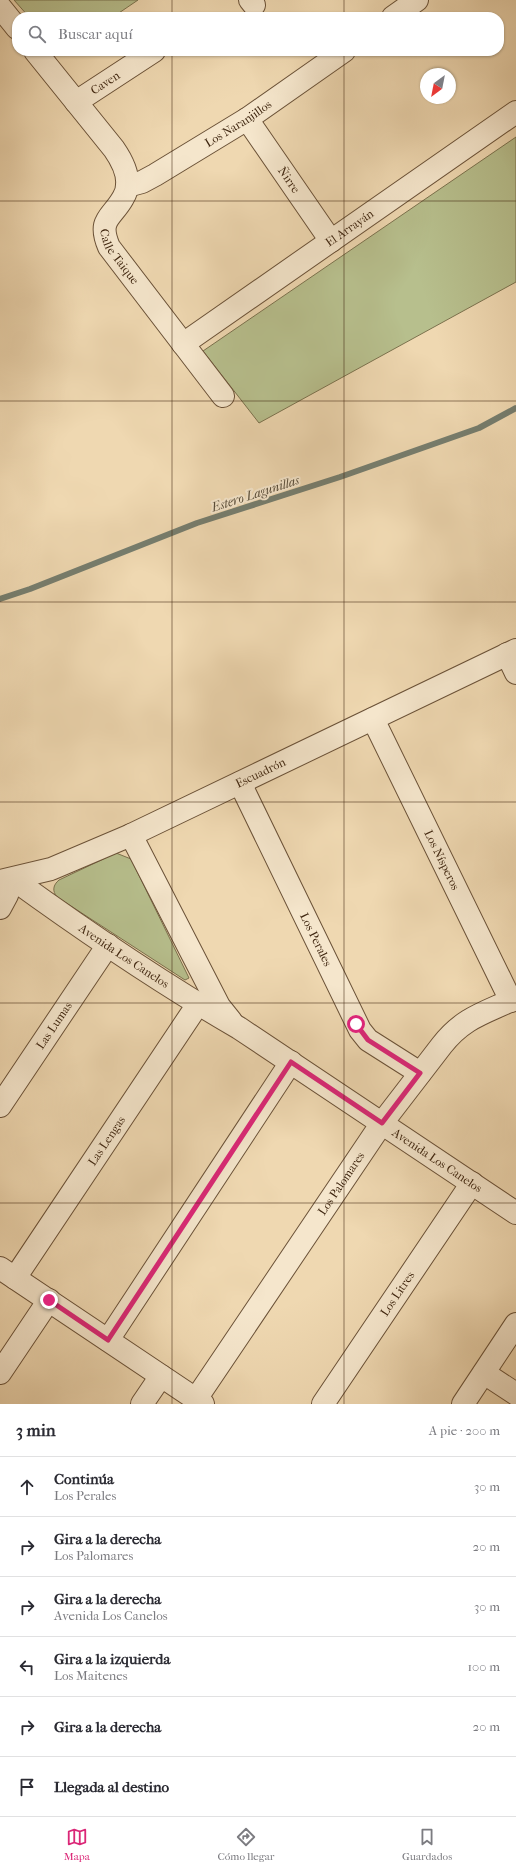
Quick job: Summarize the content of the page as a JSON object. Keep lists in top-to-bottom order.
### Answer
{
  "streets": {
    "street": [
      "Caven",
      "Los Naranjillos",
      "Ñirre",
      "El Arrayán",
      "Calle Taique",
      "Escuadrón",
      "Los Nísperos",
      "Los Perales",
      "Avenida Los Canelos",
      "Las Lumas",
      "Las Lengas",
      "Los Palomares",
      "Los Litres"
    ]
  },
  "crossings": [
    ["Los Naranjillos", "Ñirre"],
    ["Los Naranjillos", "Calle Taique"],
    ["Ñirre", "El Arrayán"],
    ["El Arrayán", "Calle Taique"],
    ["Escuadrón", "Los Nísperos"],
    ["Escuadrón", "Los Perales"],
    ["Escuadrón", "Avenida Los Canelos"],
    ["Los Nísperos", "Los Palomares"],
    ["Los Perales", "Los Palomares"],
    ["Avenida Los Canelos", "Las Lumas"],
    ["Avenida Los Canelos", "Las Lengas"],
    ["Avenida Los Canelos", "Los Palomares"],
    ["Avenida Los Canelos", "Los Litres"]
  ],
  "water": ["Estero Lagunillas"],
  "north": "bottom left",
  "page": {
    "search": "Buscar aquí",
    "heading": ["3 min", "A pie · 200 m"],
    "list": [
      ["Continúa", "Los Perales", "30 m"],
      ["Gira a la derecha", "Los Palomares", "20 m"],
      ["Gira a la derecha", "Avenida Los Canelos", "30 m"],
      ["Gira a la izquierda", "Los Maitenes", "100 m"],
      ["Gira a la derecha", "20 m"],
      "Llegada al destino"
    ],
    "nav": ["Mapa", "Cómo llegar", "Guardados"]
  }
}
